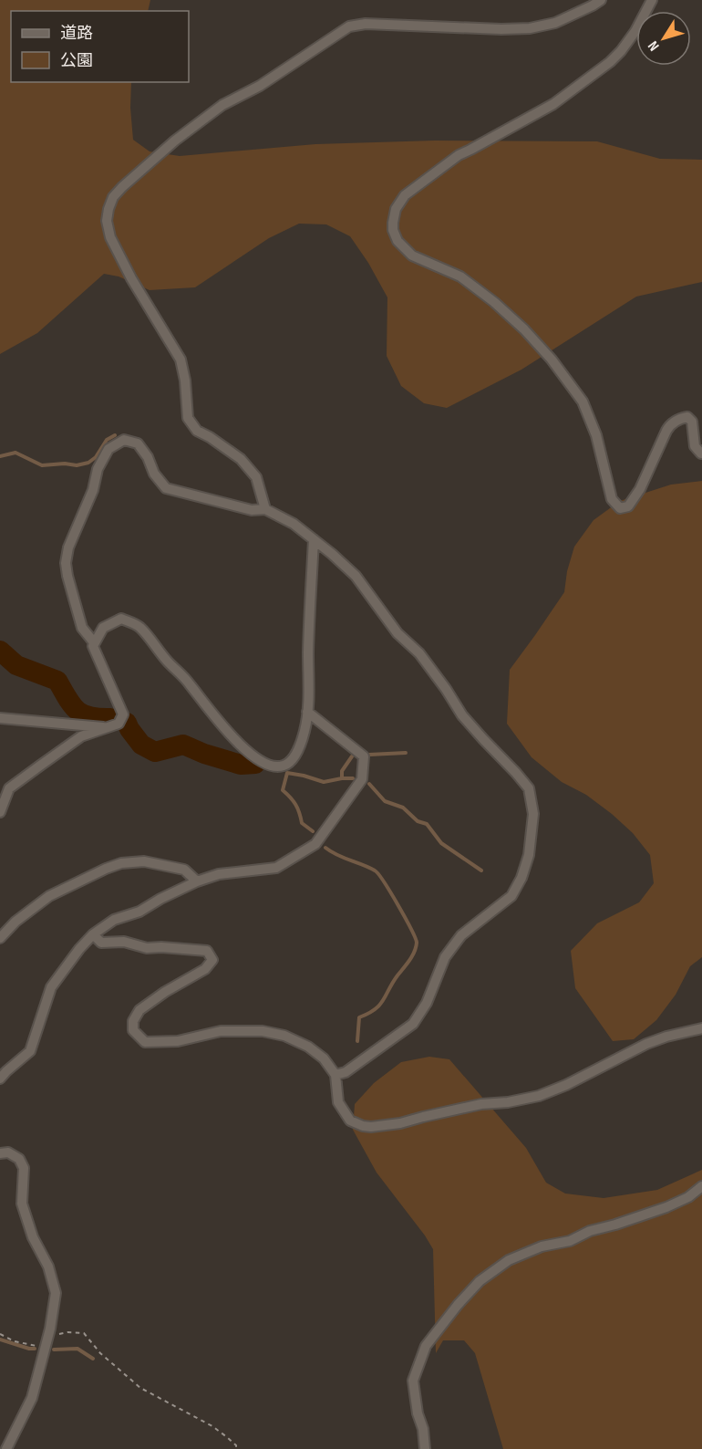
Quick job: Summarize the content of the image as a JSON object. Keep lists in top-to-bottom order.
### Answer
{
  "legend": ["道路", "公園"],
  "north": "bottom left"
}
